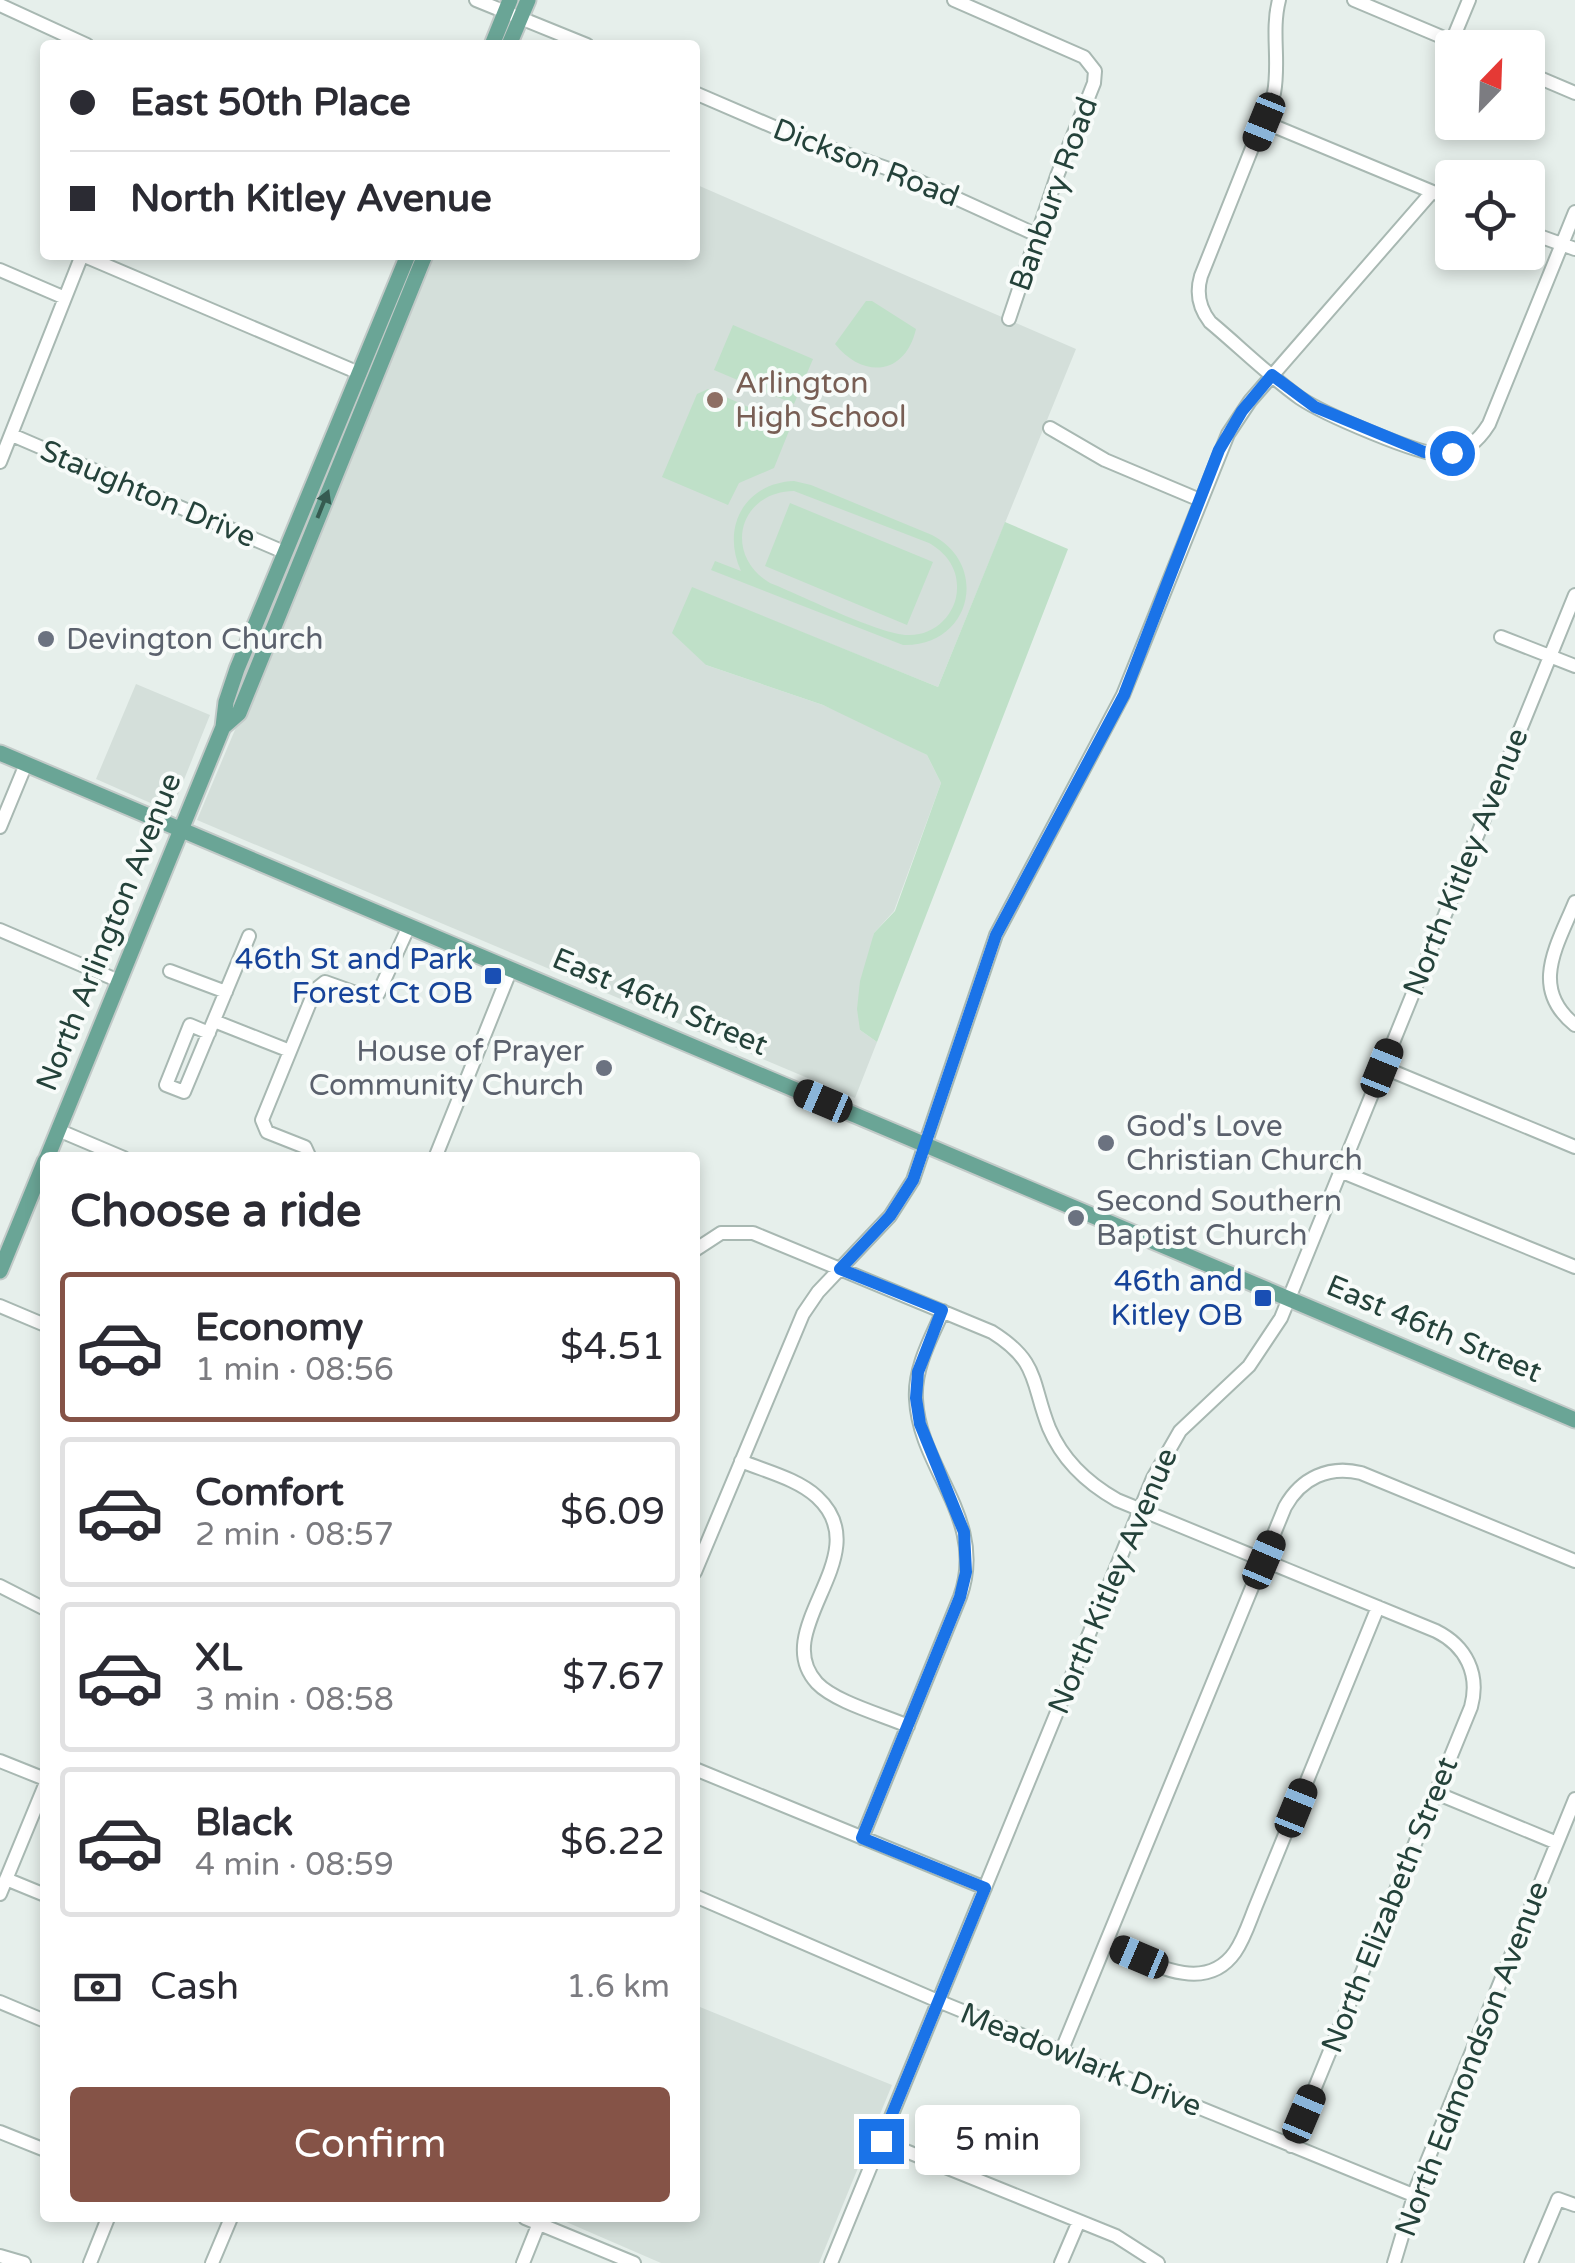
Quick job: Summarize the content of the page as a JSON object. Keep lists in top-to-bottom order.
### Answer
{
  "streets": {
    "main road": ["North Arlington Avenue", "East 46th Street"],
    "street": [
      "Dickson Road",
      "Banbury Road",
      "Staughton Drive",
      "North Kitley Avenue",
      "North Elizabeth Street",
      "North Edmondson Avenue",
      "Meadowlark Drive"
    ]
  },
  "crossings": [
    ["Dickson Road", "Banbury Road"],
    ["Staughton Drive", "North Arlington Avenue"],
    ["North Kitley Avenue", "East 46th Street"],
    ["North Kitley Avenue", "Meadowlark Drive"],
    ["North Arlington Avenue", "East 46th Street"],
    ["North Elizabeth Street", "Meadowlark Drive"],
    ["North Edmondson Avenue", "Meadowlark Drive"]
  ],
  "places": {
    "other": [
      "Arlington High School",
      "Devington Church",
      "House of Prayer Community Church",
      "God's Love Christian Church",
      "Second Southern Baptist Church"
    ],
    "transit": ["46th St and Park Forest Ct OB", "46th and Kitley OB"]
  },
  "north": "top right",
  "page": {
    "banner": ["East 50th Place", "North Kitley Avenue"],
    "heading": "Choose a ride",
    "list": [
      {
        "name": "Economy",
        "note": "1 min · 08:56",
        "value": "$4.51"
      },
      {
        "name": "Comfort",
        "note": "2 min · 08:57",
        "value": "$6.09"
      },
      {
        "name": "XL",
        "note": "3 min · 08:58",
        "value": "$7.67"
      },
      {
        "name": "Black",
        "note": "4 min · 08:59",
        "value": "$6.22"
      }
    ],
    "pay": ["Cash", "1.6 km"],
    "buttons": "Confirm",
    "bubble": "5 min"
  }
}
